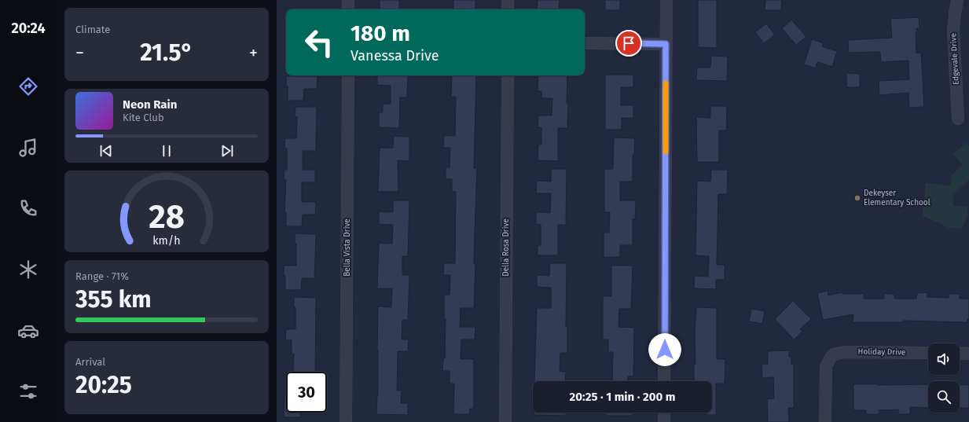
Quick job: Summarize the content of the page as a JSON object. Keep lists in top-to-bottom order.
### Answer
{
  "streets": {
    "street": [
      "Edgevale Drive",
      "Bella Vista Drive",
      "Della Rosa Drive",
      "Holiday Drive"
    ]
  },
  "places": ["Dekeyser Elementary School"],
  "page": {
    "tabs": "20:24",
    "tile": [
      "Climate",
      ["Range · 71%", "355 km"],
      ["Arrival", "20:25"]
    ],
    "turn": ["180 m", "Vanessa Drive"],
    "heat": ["−", "21.5°", "+"],
    "song": ["Neon Rain", "Kite Club"],
    "limit": "30",
    "trip": "20:25 · 1 min · 200 m",
    "gauge": ["28", "km/h"]
  }
}
